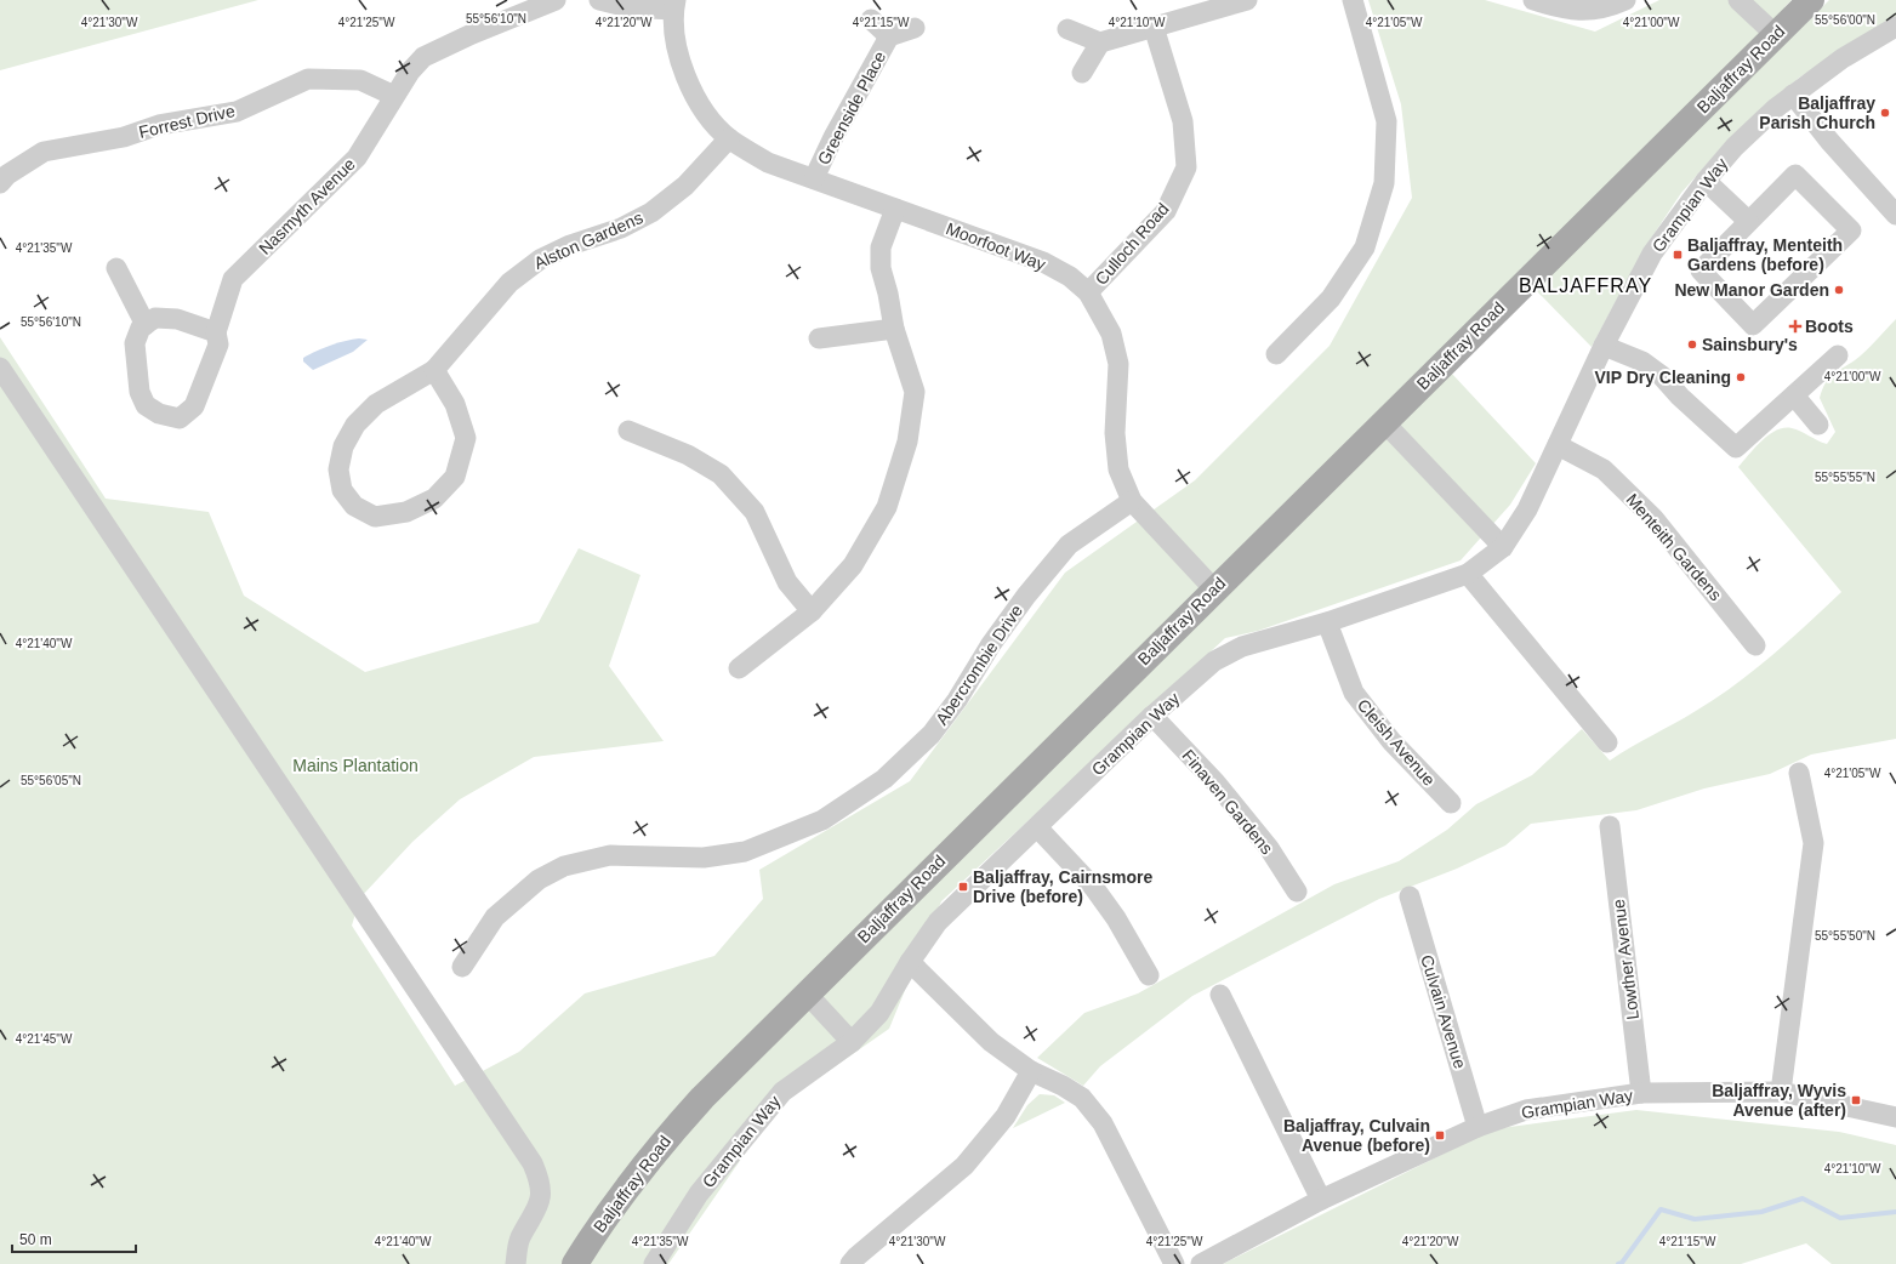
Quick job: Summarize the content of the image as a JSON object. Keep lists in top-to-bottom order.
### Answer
{
  "streets": {
    "main road": ["Baljaffray Road"],
    "street": [
      "Greenside Place",
      "Forrest Drive",
      "Grampian Way",
      "Nasmyth Avenue",
      "Alston Gardens",
      "Culloch Road",
      "Moorfoot Way",
      "Menteith Gardens",
      "Abercrombie Drive",
      "Cleish Avenue",
      "Finaven Gardens",
      "Lowther Avenue",
      "Culvain Avenue"
    ]
  },
  "crossings": [
    ["Baljaffray Road", "Moorfoot Way"],
    ["Greenside Place", "Moorfoot Way"],
    ["Forrest Drive", "Nasmyth Avenue"],
    ["Grampian Way", "Menteith Gardens"],
    ["Grampian Way", "Cleish Avenue"],
    ["Grampian Way", "Finaven Gardens"],
    ["Grampian Way", "Lowther Avenue"],
    ["Grampian Way", "Culvain Avenue"],
    ["Alston Gardens", "Moorfoot Way"],
    ["Culloch Road", "Moorfoot Way"],
    ["Moorfoot Way", "Abercrombie Drive"]
  ],
  "districts": ["BALJAFFRAY"],
  "parks": ["Mains Plantation"],
  "places": {
    "other": [
      "Baljaffray Parish Church",
      "New Manor Garden",
      "Sainsbury's",
      "VIP Dry Cleaning"
    ],
    "transit": [
      "Baljaffray, Menteith Gardens (before)",
      "Baljaffray, Cairnsmore Drive (before)",
      "Baljaffray, Wyvis Avenue (after)",
      "Baljaffray, Culvain Avenue (before)"
    ],
    "health": ["Boots"]
  },
  "scale_bar": "50 m",
  "coordinates": [
    "55°56'10\"N",
    "55°56'00\"N",
    "4°21'00\"W",
    "4°21'30\"W",
    "4°21'25\"W",
    "4°21'20\"W",
    "4°21'15\"W",
    "4°21'10\"W",
    "4°21'05\"W",
    "4°21'35\"W",
    "55°55'55\"N",
    "4°21'40\"W",
    "55°56'05\"N",
    "55°55'50\"N",
    "4°21'45\"W"
  ]
}
